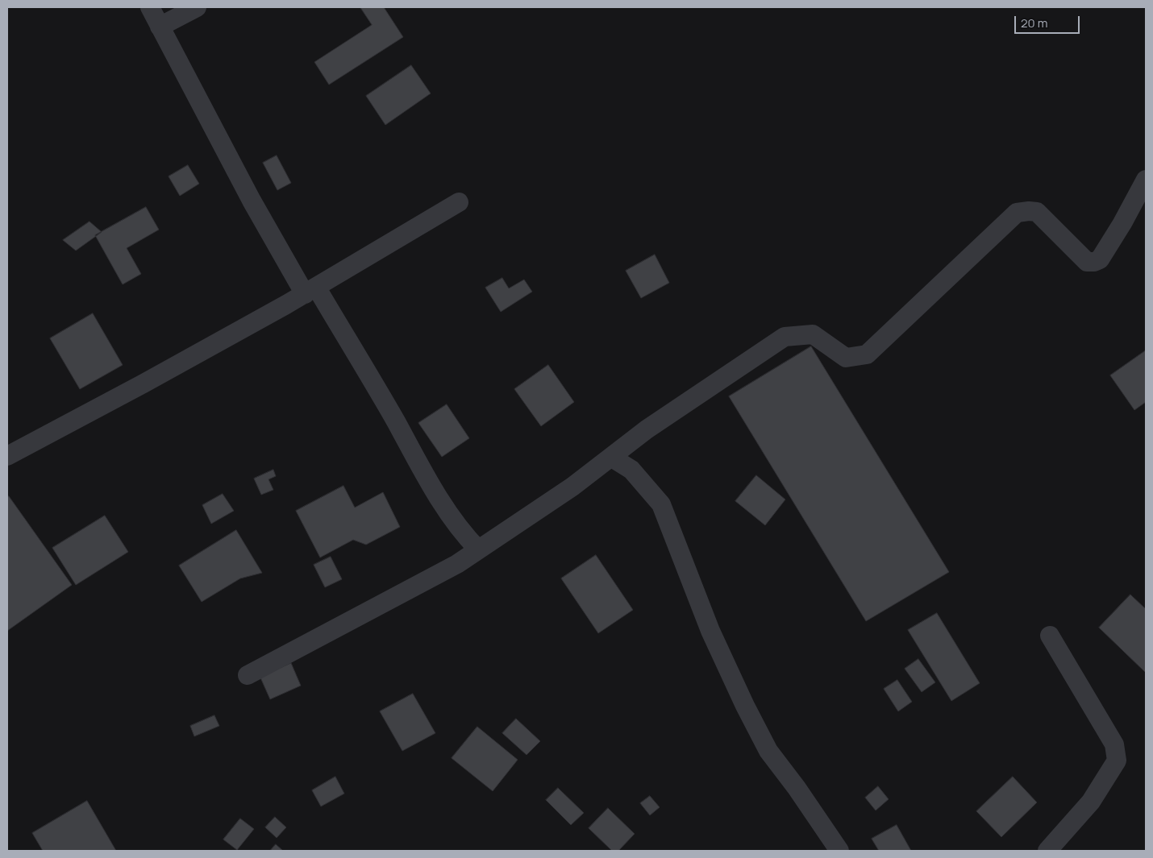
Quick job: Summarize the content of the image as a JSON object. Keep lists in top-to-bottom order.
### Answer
{
  "scale_bar": "20 m"
}
